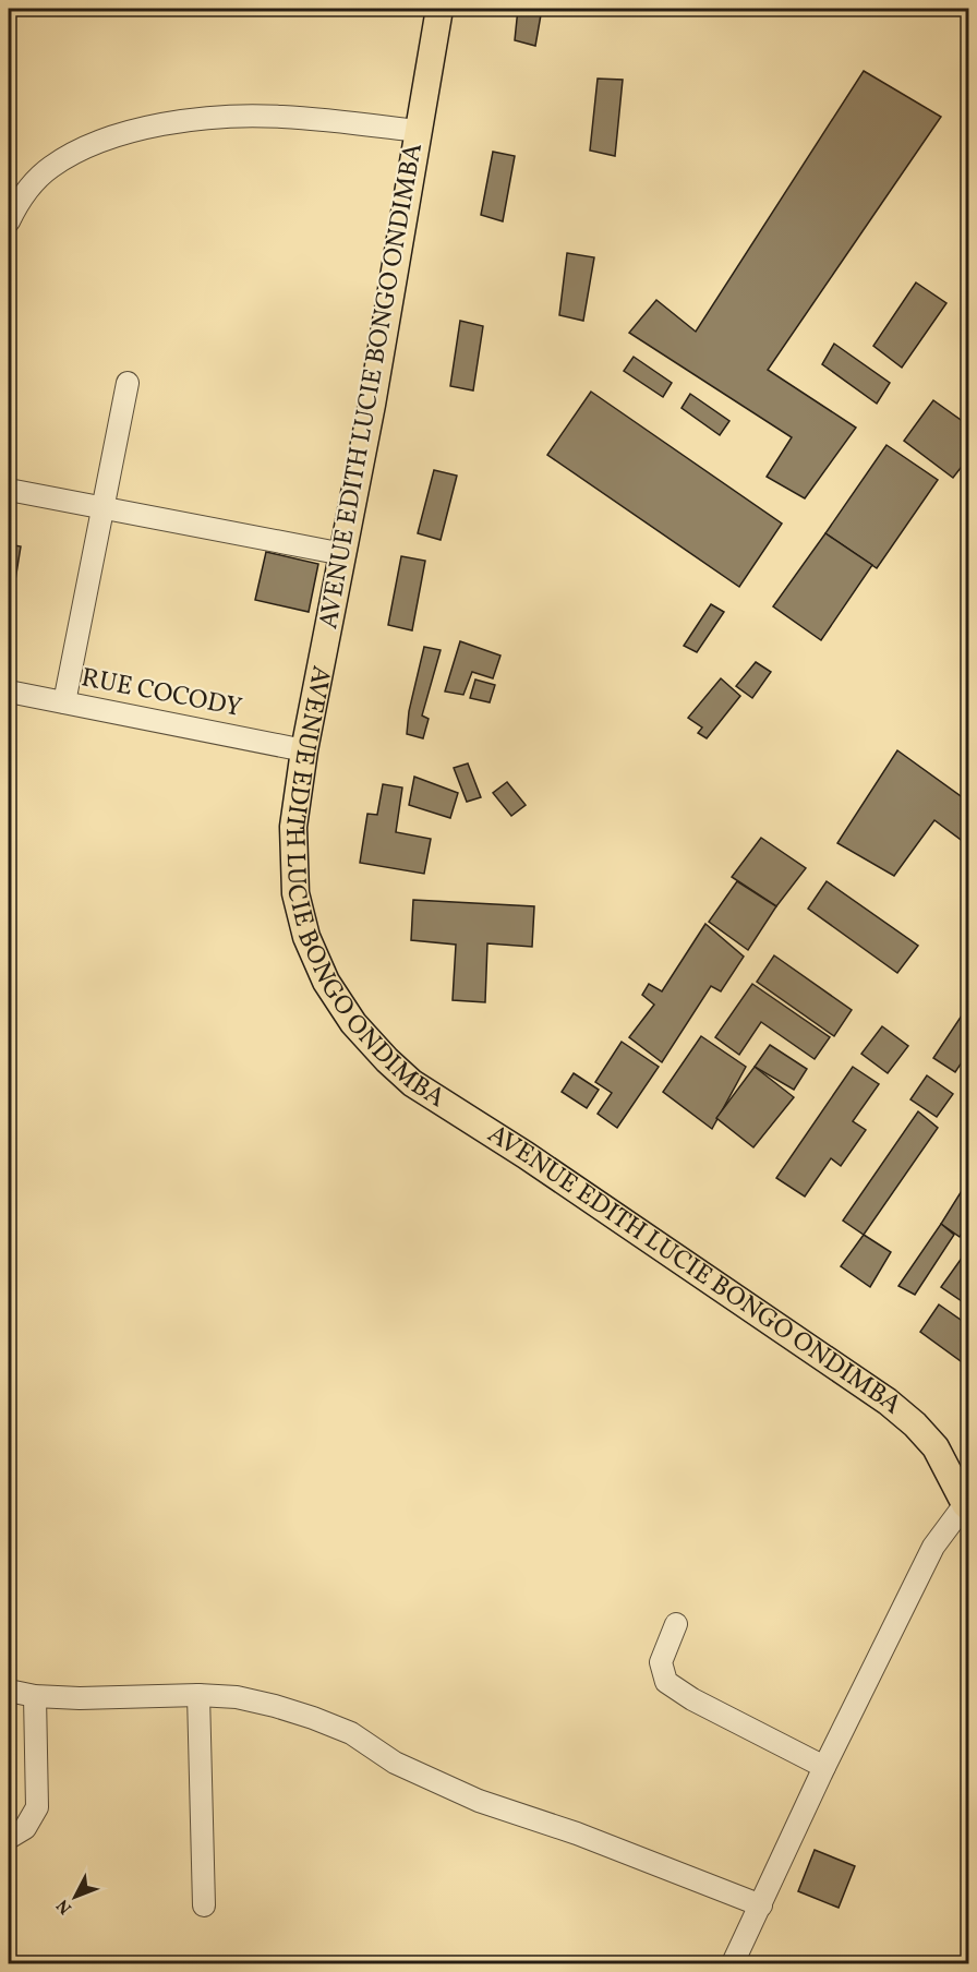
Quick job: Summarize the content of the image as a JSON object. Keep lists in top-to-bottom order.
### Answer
{
  "streets": {
    "main road": ["AVENUE EDITH LUCIE BONGO ONDIMBA"],
    "street": ["RUE COCODY"]
  },
  "crossings": [
    ["AVENUE EDITH LUCIE BONGO ONDIMBA", "RUE COCODY"]
  ],
  "north": "bottom left"
}
